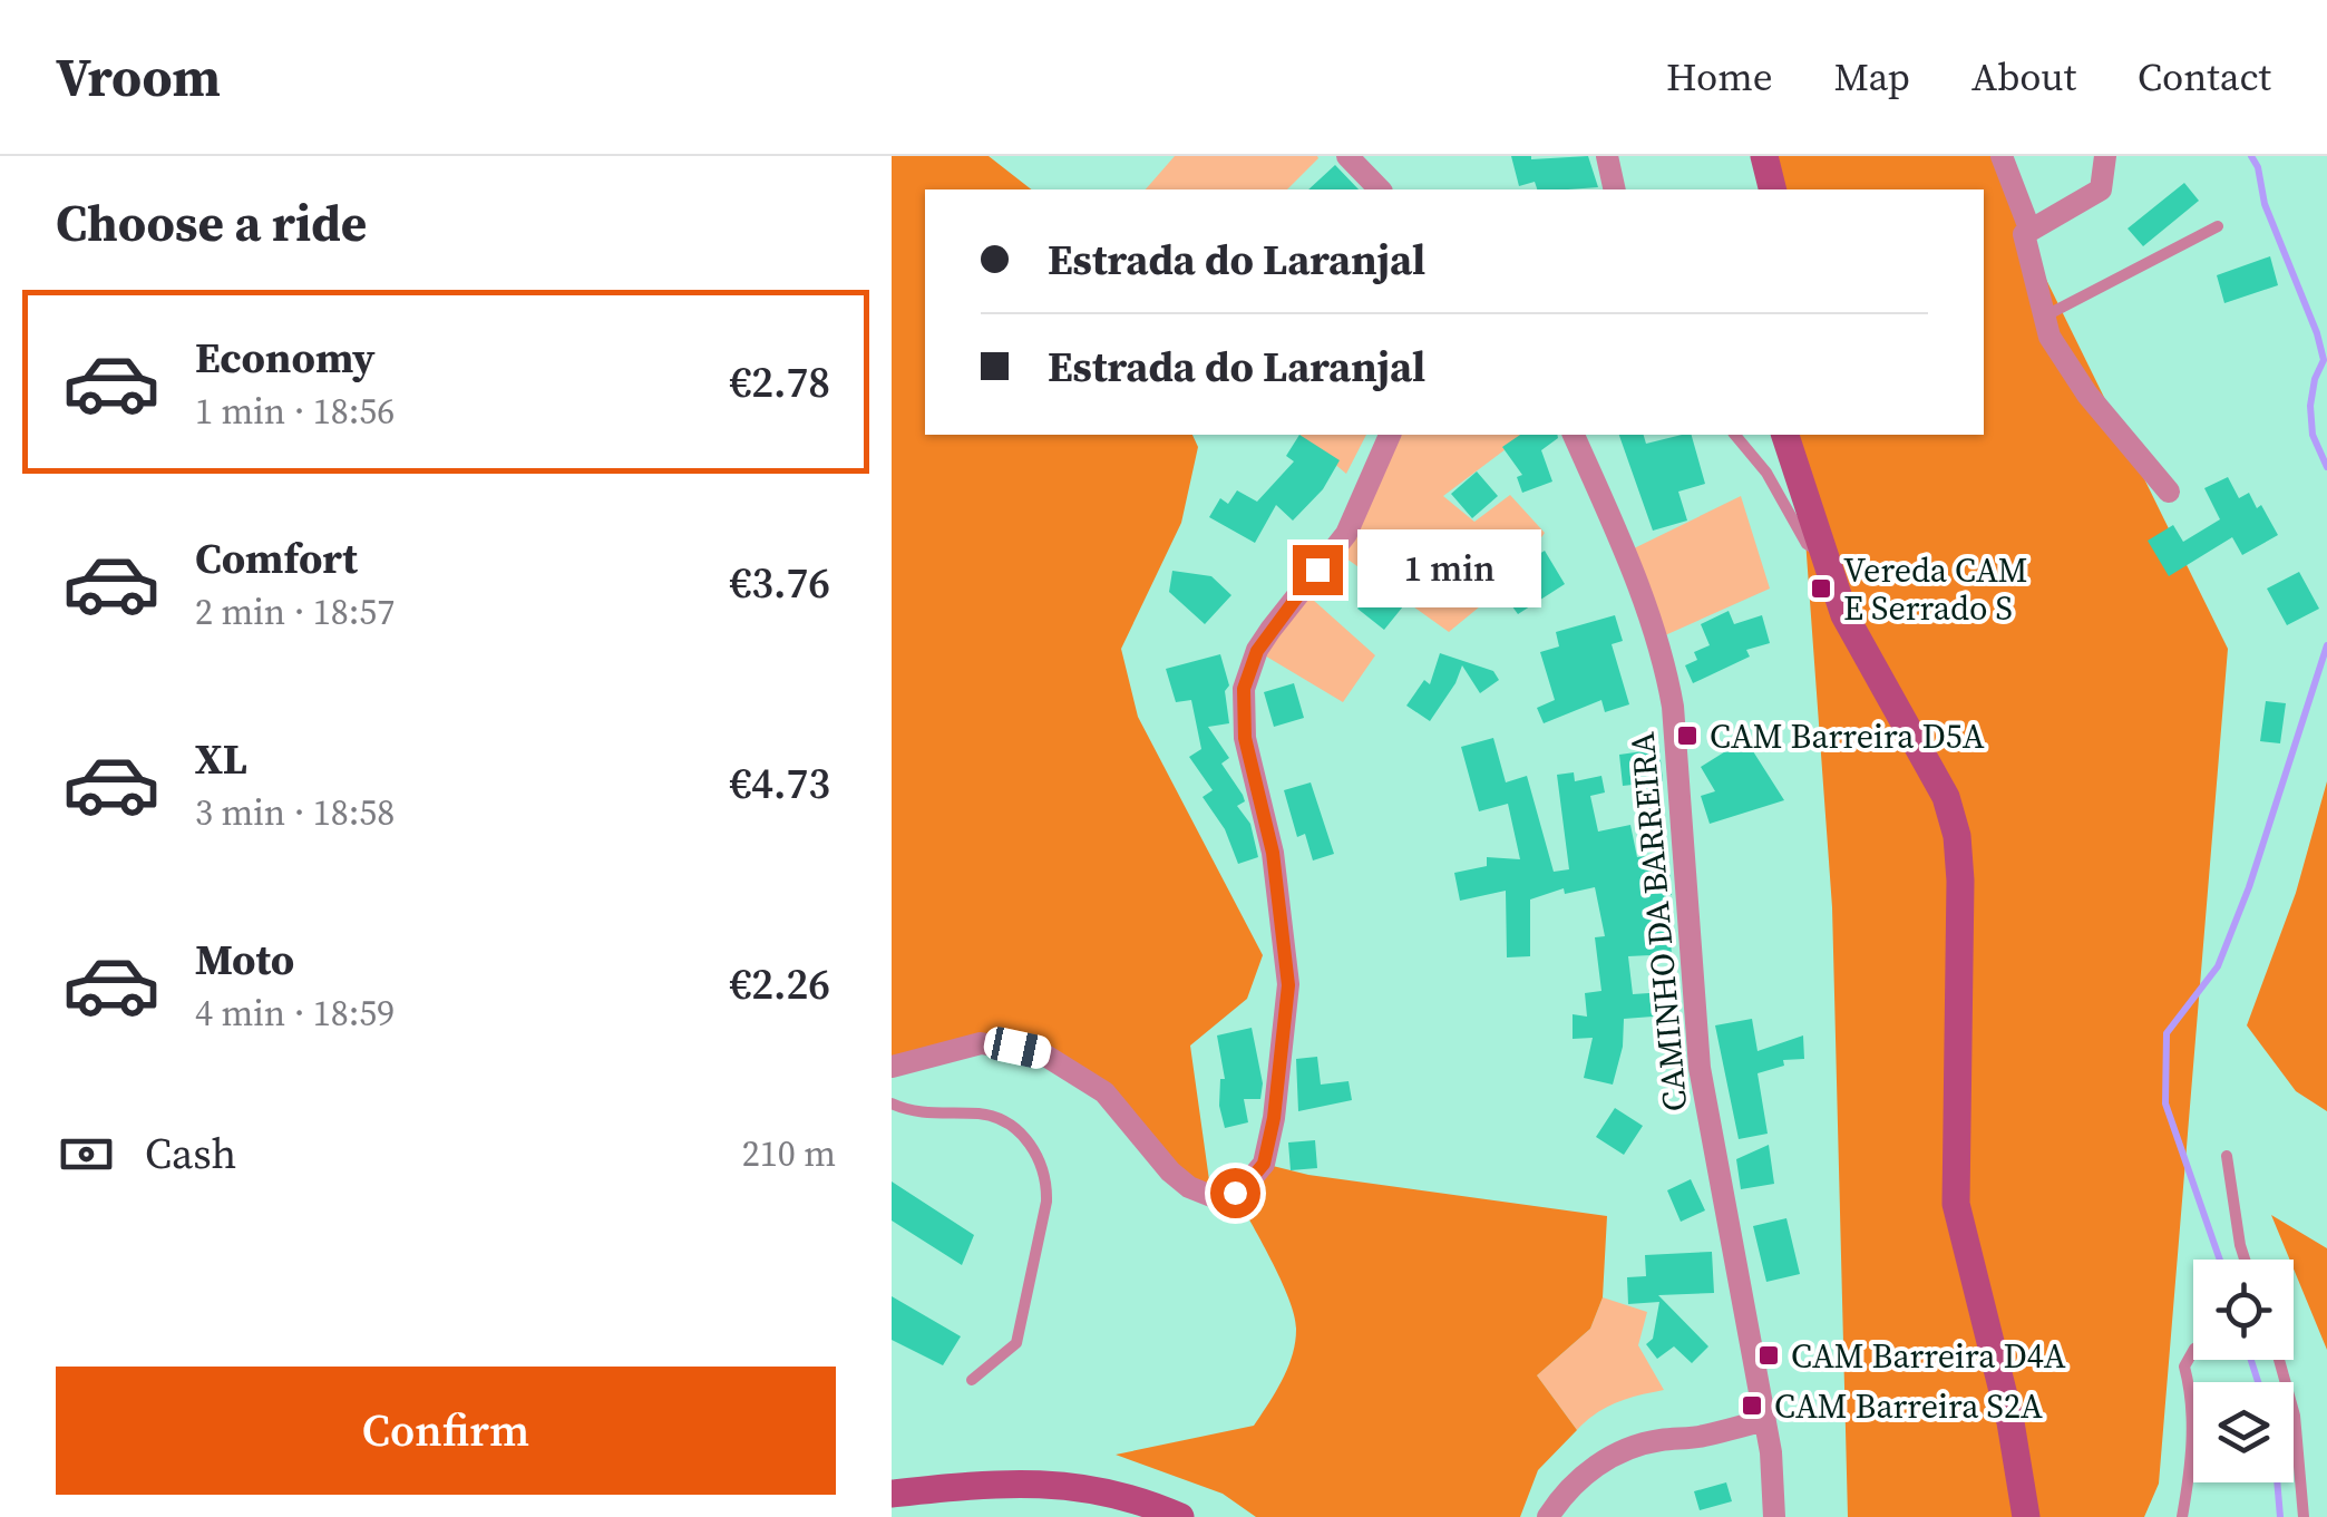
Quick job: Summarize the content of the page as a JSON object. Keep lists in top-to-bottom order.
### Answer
{
  "streets": {
    "street": ["CAMINHO DA BARREIRA"]
  },
  "places": {
    "transit": [
      "Vereda CAM E Serrado S",
      "CAM Barreira D5A",
      "CAM Barreira D4A",
      "CAM Barreira S2A"
    ]
  },
  "page": {
    "header": "Vroom",
    "nav": [
      "Home",
      "Map",
      "About",
      "Contact"
    ],
    "heading": "Choose a ride",
    "banner": ["Estrada do Laranjal", "Estrada do Laranjal"],
    "list": [
      {
        "name": "Economy",
        "note": "1 min · 18:56",
        "value": "€2.78"
      },
      {
        "name": "Comfort",
        "note": "2 min · 18:57",
        "value": "€3.76"
      },
      {
        "name": "XL",
        "note": "3 min · 18:58",
        "value": "€4.73"
      },
      {
        "name": "Moto",
        "note": "4 min · 18:59",
        "value": "€2.26"
      }
    ],
    "bubble": "1 min",
    "pay": ["Cash", "210 m"],
    "buttons": "Confirm"
  }
}
